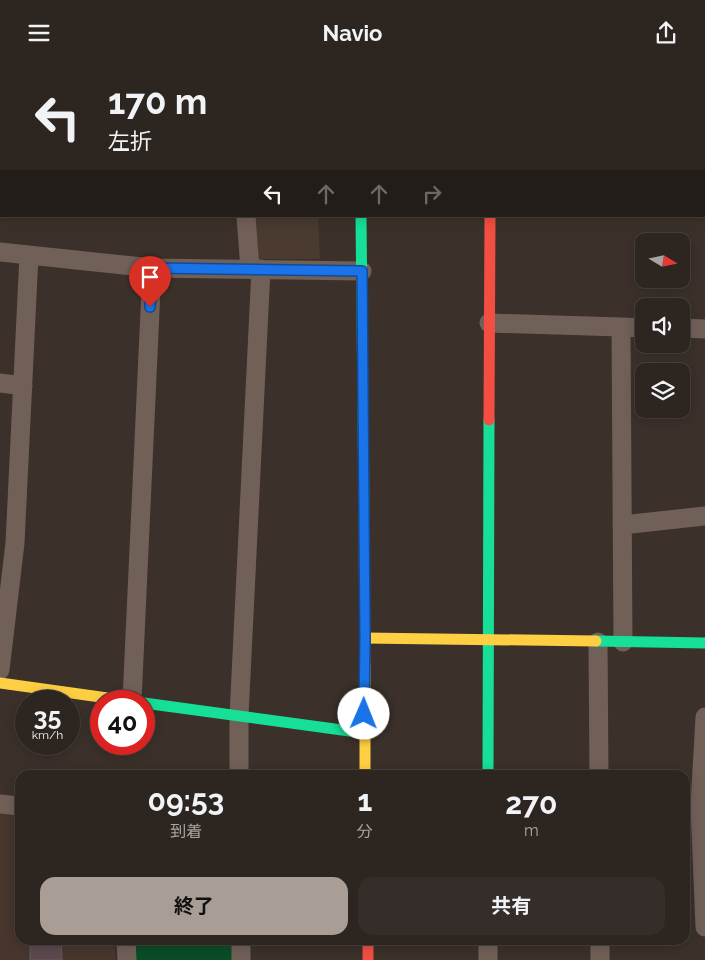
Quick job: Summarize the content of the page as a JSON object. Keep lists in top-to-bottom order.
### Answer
{
  "north": "right",
  "page": {
    "header": "Navio",
    "turn": ["170 m", "左折"],
    "speed": "35 km/h",
    "limit": "40",
    "eta": [
      "09:53",
      "到着",
      "1",
      "分",
      "270",
      "m"
    ],
    "buttons": ["終了", "共有"]
  }
}
